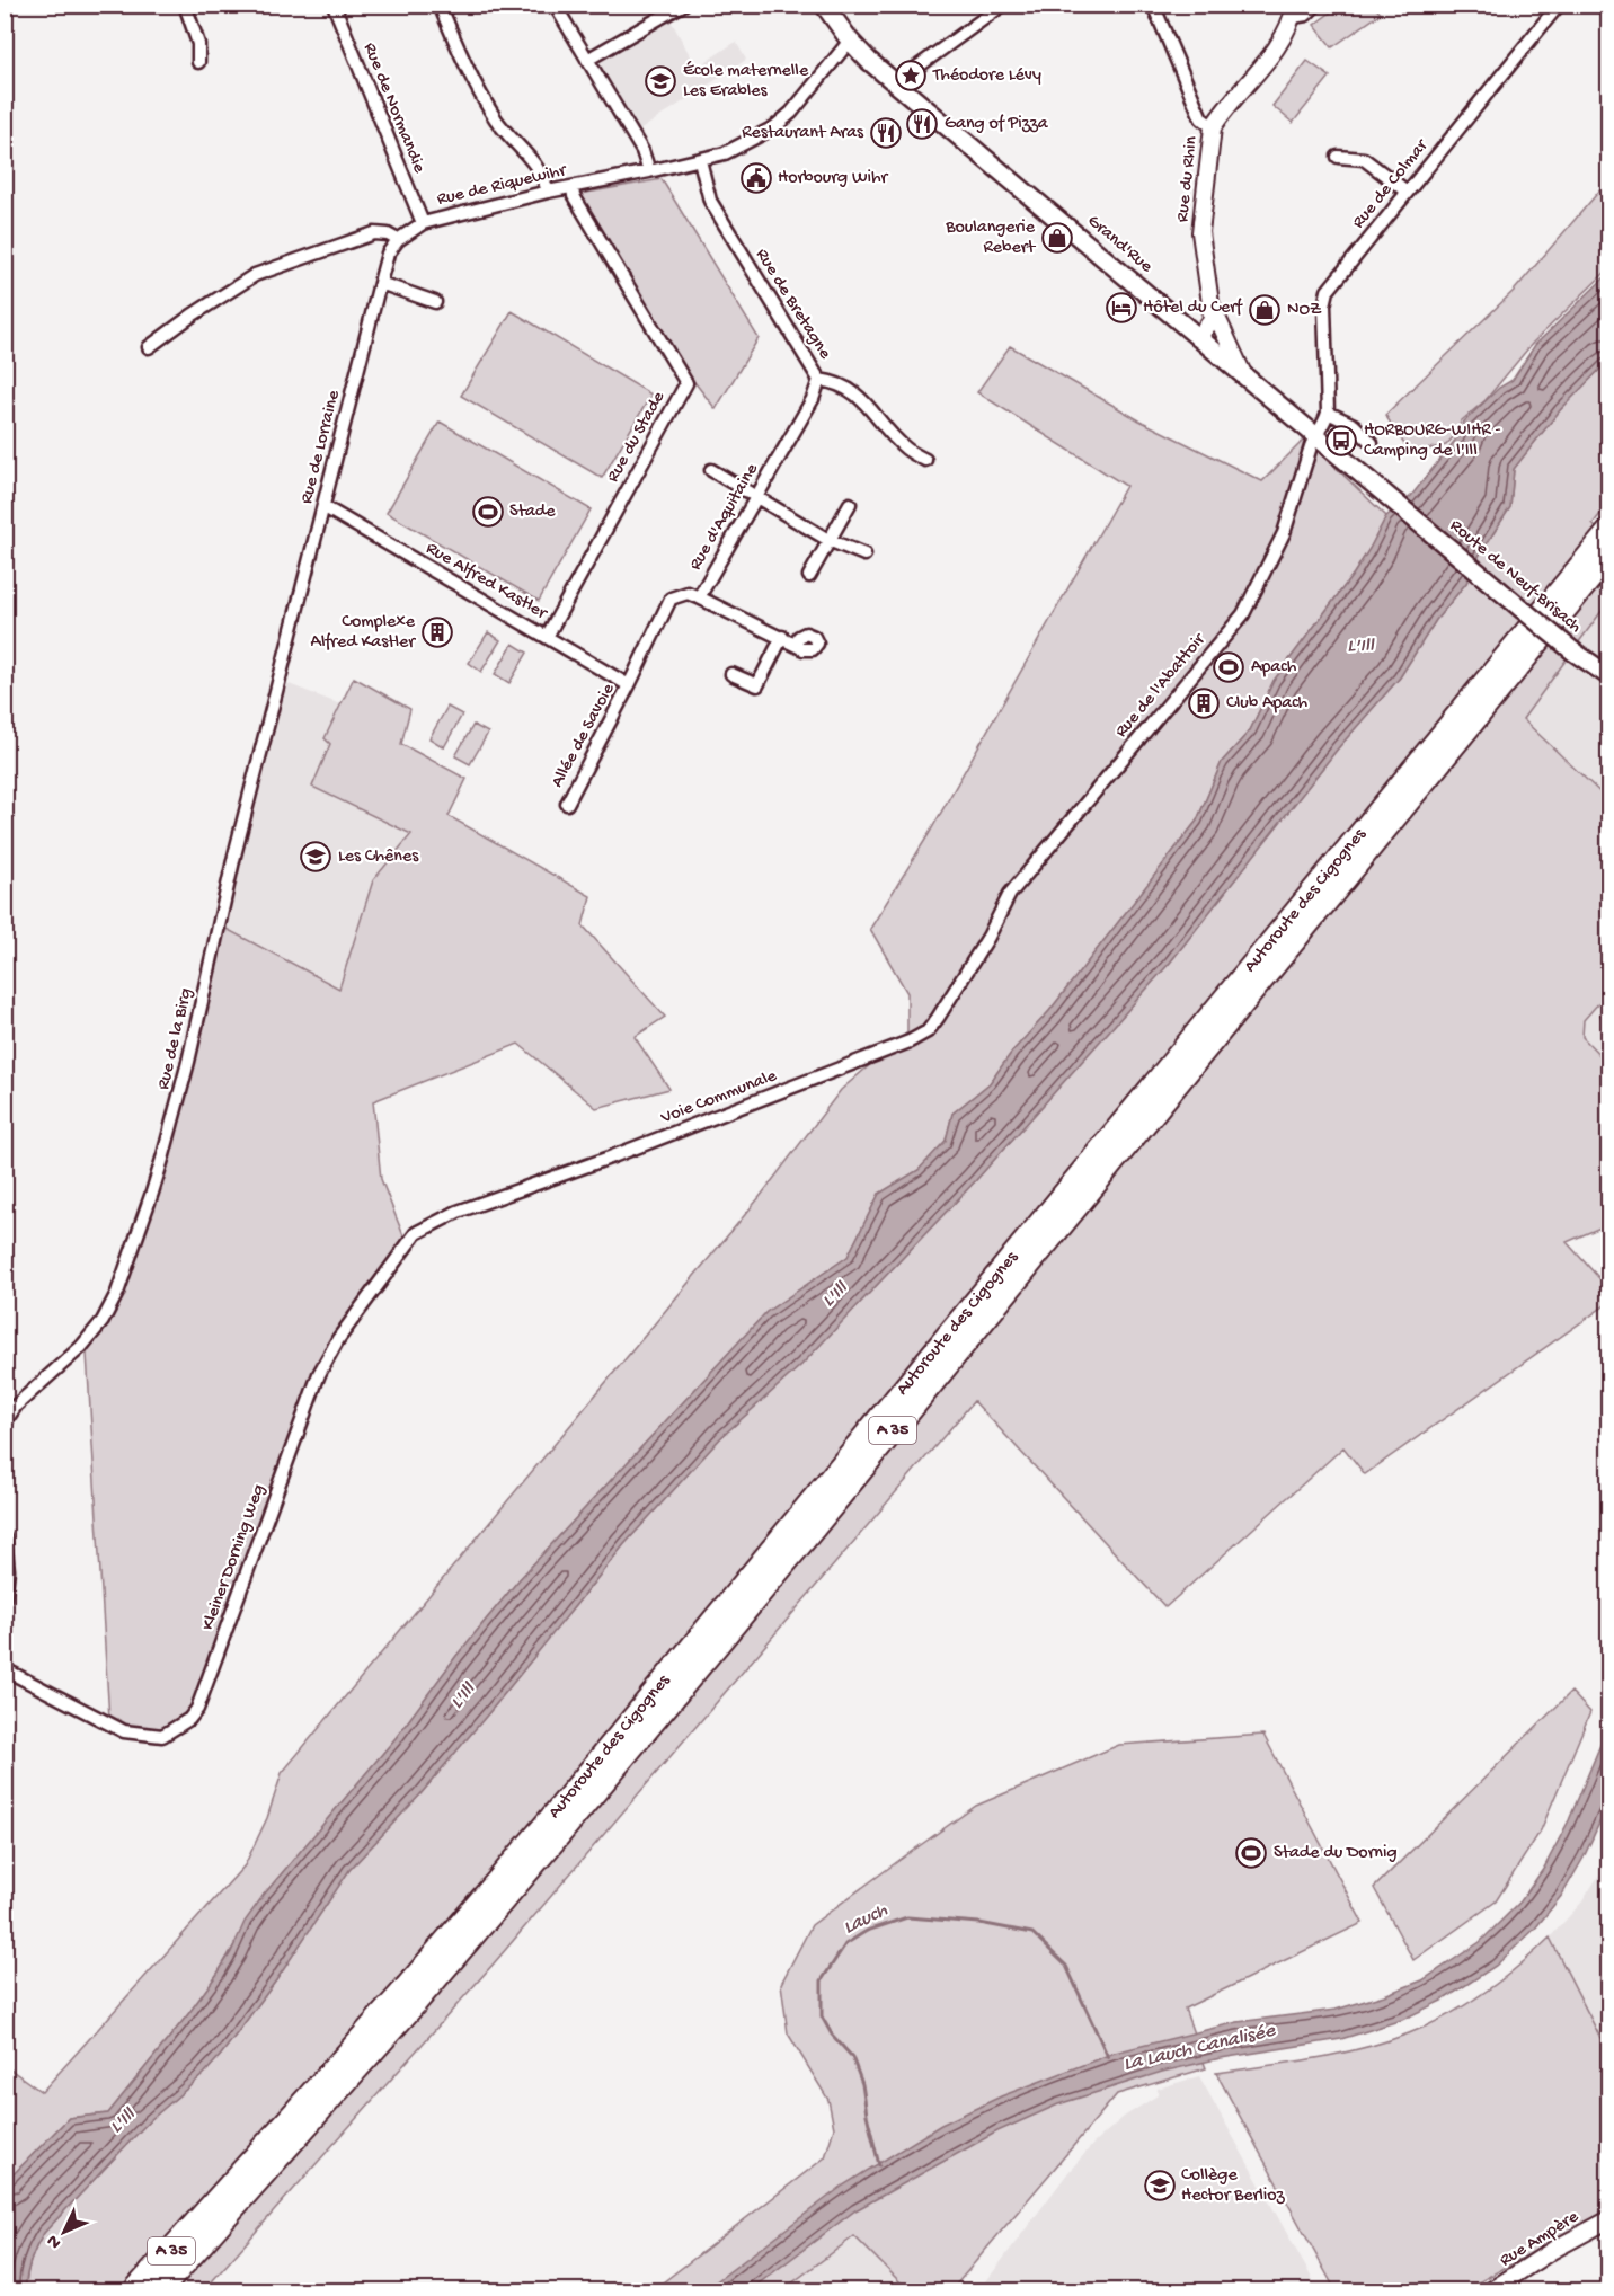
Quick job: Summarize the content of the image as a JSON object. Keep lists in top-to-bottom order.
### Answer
{
  "streets": {
    "highway": ["Autoroute des Cigognes", "A 35"],
    "main road": ["Grand'Rue", "Route de Neuf-Brisach"],
    "street": [
      "Rue de Normandie",
      "Rue du Rhin",
      "Rue de Colmar",
      "Rue de Riquewihr",
      "Rue de Bretagne",
      "Rue du Stade",
      "Rue de Lorraine",
      "Rue d'Aquitaine",
      "Rue Alfred Kastler",
      "Rue de l'Abattoir",
      "Allée de Savoie",
      "Rue de la Birg",
      "Voie Communale",
      "Kleiner Dorning Weg",
      "Rue Ampère"
    ]
  },
  "crossings": [
    ["Rue de Normandie", "Rue de Riquewihr"],
    ["Rue du Rhin", "Grand'Rue"],
    ["Rue de Riquewihr", "Grand'Rue"],
    ["Rue de Riquewihr", "Rue de Bretagne"],
    ["Rue de Riquewihr", "Rue du Stade"],
    ["Rue de Riquewihr", "Rue de Lorraine"],
    ["Grand'Rue", "Route de Neuf-Brisach"],
    ["Grand'Rue", "Rue de l'Abattoir"],
    ["Rue de Bretagne", "Rue d'Aquitaine"],
    ["Rue du Stade", "Rue Alfred Kastler"],
    ["Rue de Lorraine", "Rue Alfred Kastler"],
    ["Rue de Lorraine", "Rue de la Birg"],
    ["Rue d'Aquitaine", "Rue Alfred Kastler"],
    ["Rue d'Aquitaine", "Allée de Savoie"],
    ["Rue Alfred Kastler", "Allée de Savoie"],
    ["Rue de l'Abattoir", "Voie Communale"],
    ["Voie Communale", "Kleiner Dorning Weg"]
  ],
  "water": ["L'Ill", "Lauch", "La Lauch Canalisée"],
  "places": {
    "place": ["Théodore Lévy"],
    "school or university": ["École maternelle Les Erables", "Les Chênes", "Collège Hector Berlioz"],
    "restaurant": ["Gang of Pizza", "Restaurant Aras"],
    "public building": ["Horbourg Wihr"],
    "shop": ["Boulangerie Rebert", "NOZ"],
    "hotel": ["Hôtel du Cerf"],
    "bus stop": ["HORBOURG-WIHR - Camping de l'Ill"],
    "sports": ["Stade", "Apach", "Stade du Dornig"],
    "building": ["Complexe Alfred Kastler", "Club Apach"]
  },
  "north": "bottom left"
}
